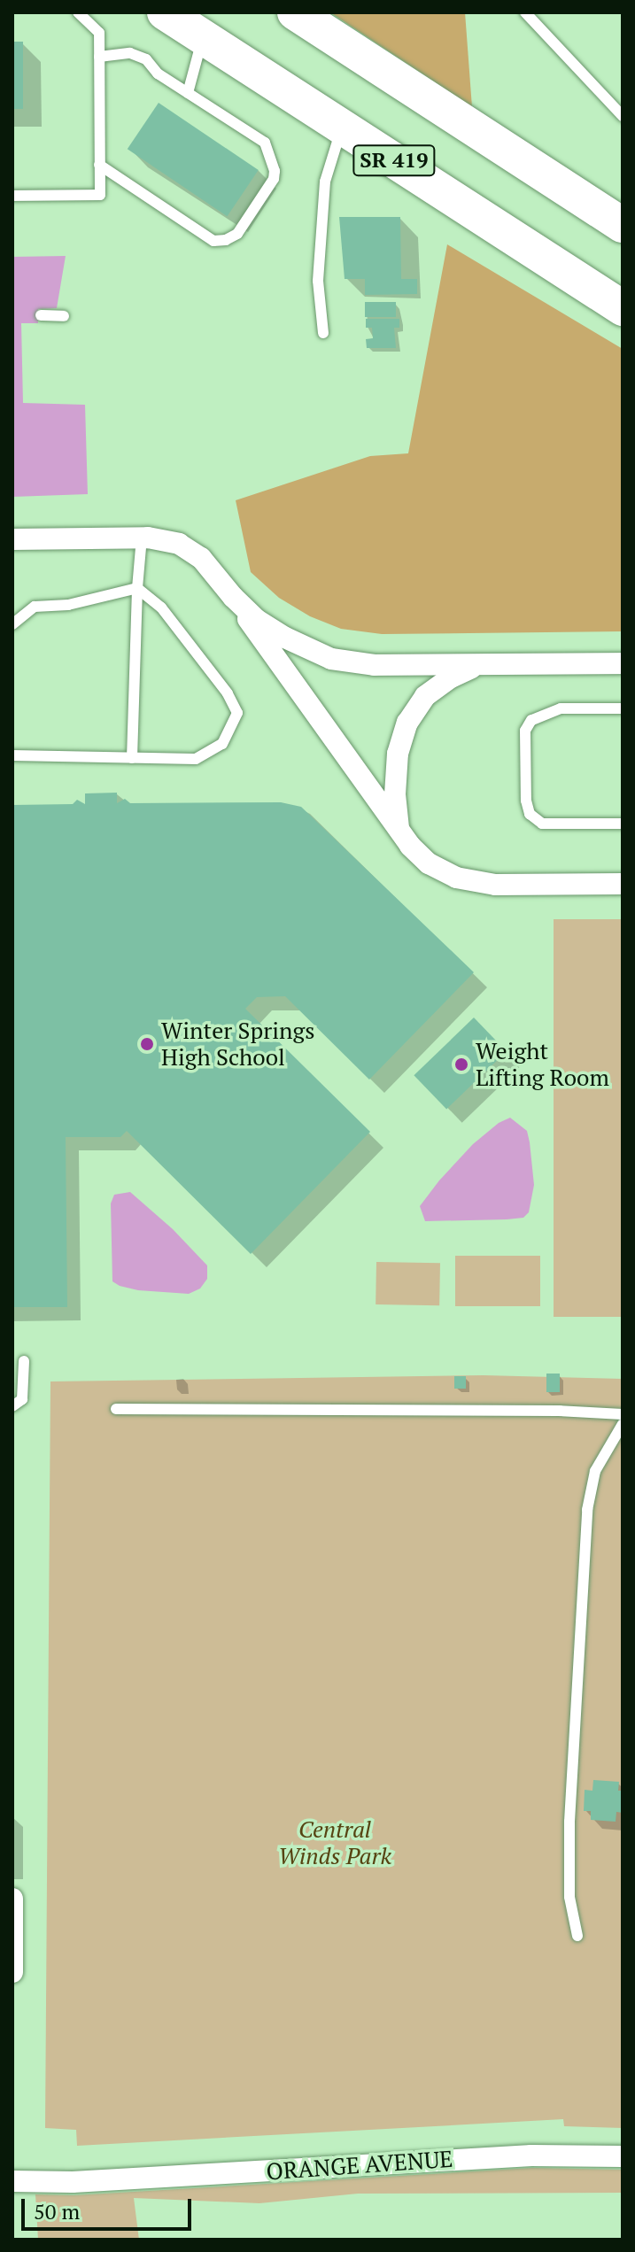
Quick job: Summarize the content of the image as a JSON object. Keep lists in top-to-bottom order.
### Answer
{
  "streets": {
    "main road": ["SR 419"],
    "street": ["ORANGE AVENUE"]
  },
  "parks": ["Central Winds Park"],
  "places": ["Winter Springs High School", "Weight Lifting Room"],
  "scale_bar": "50 m"
}
